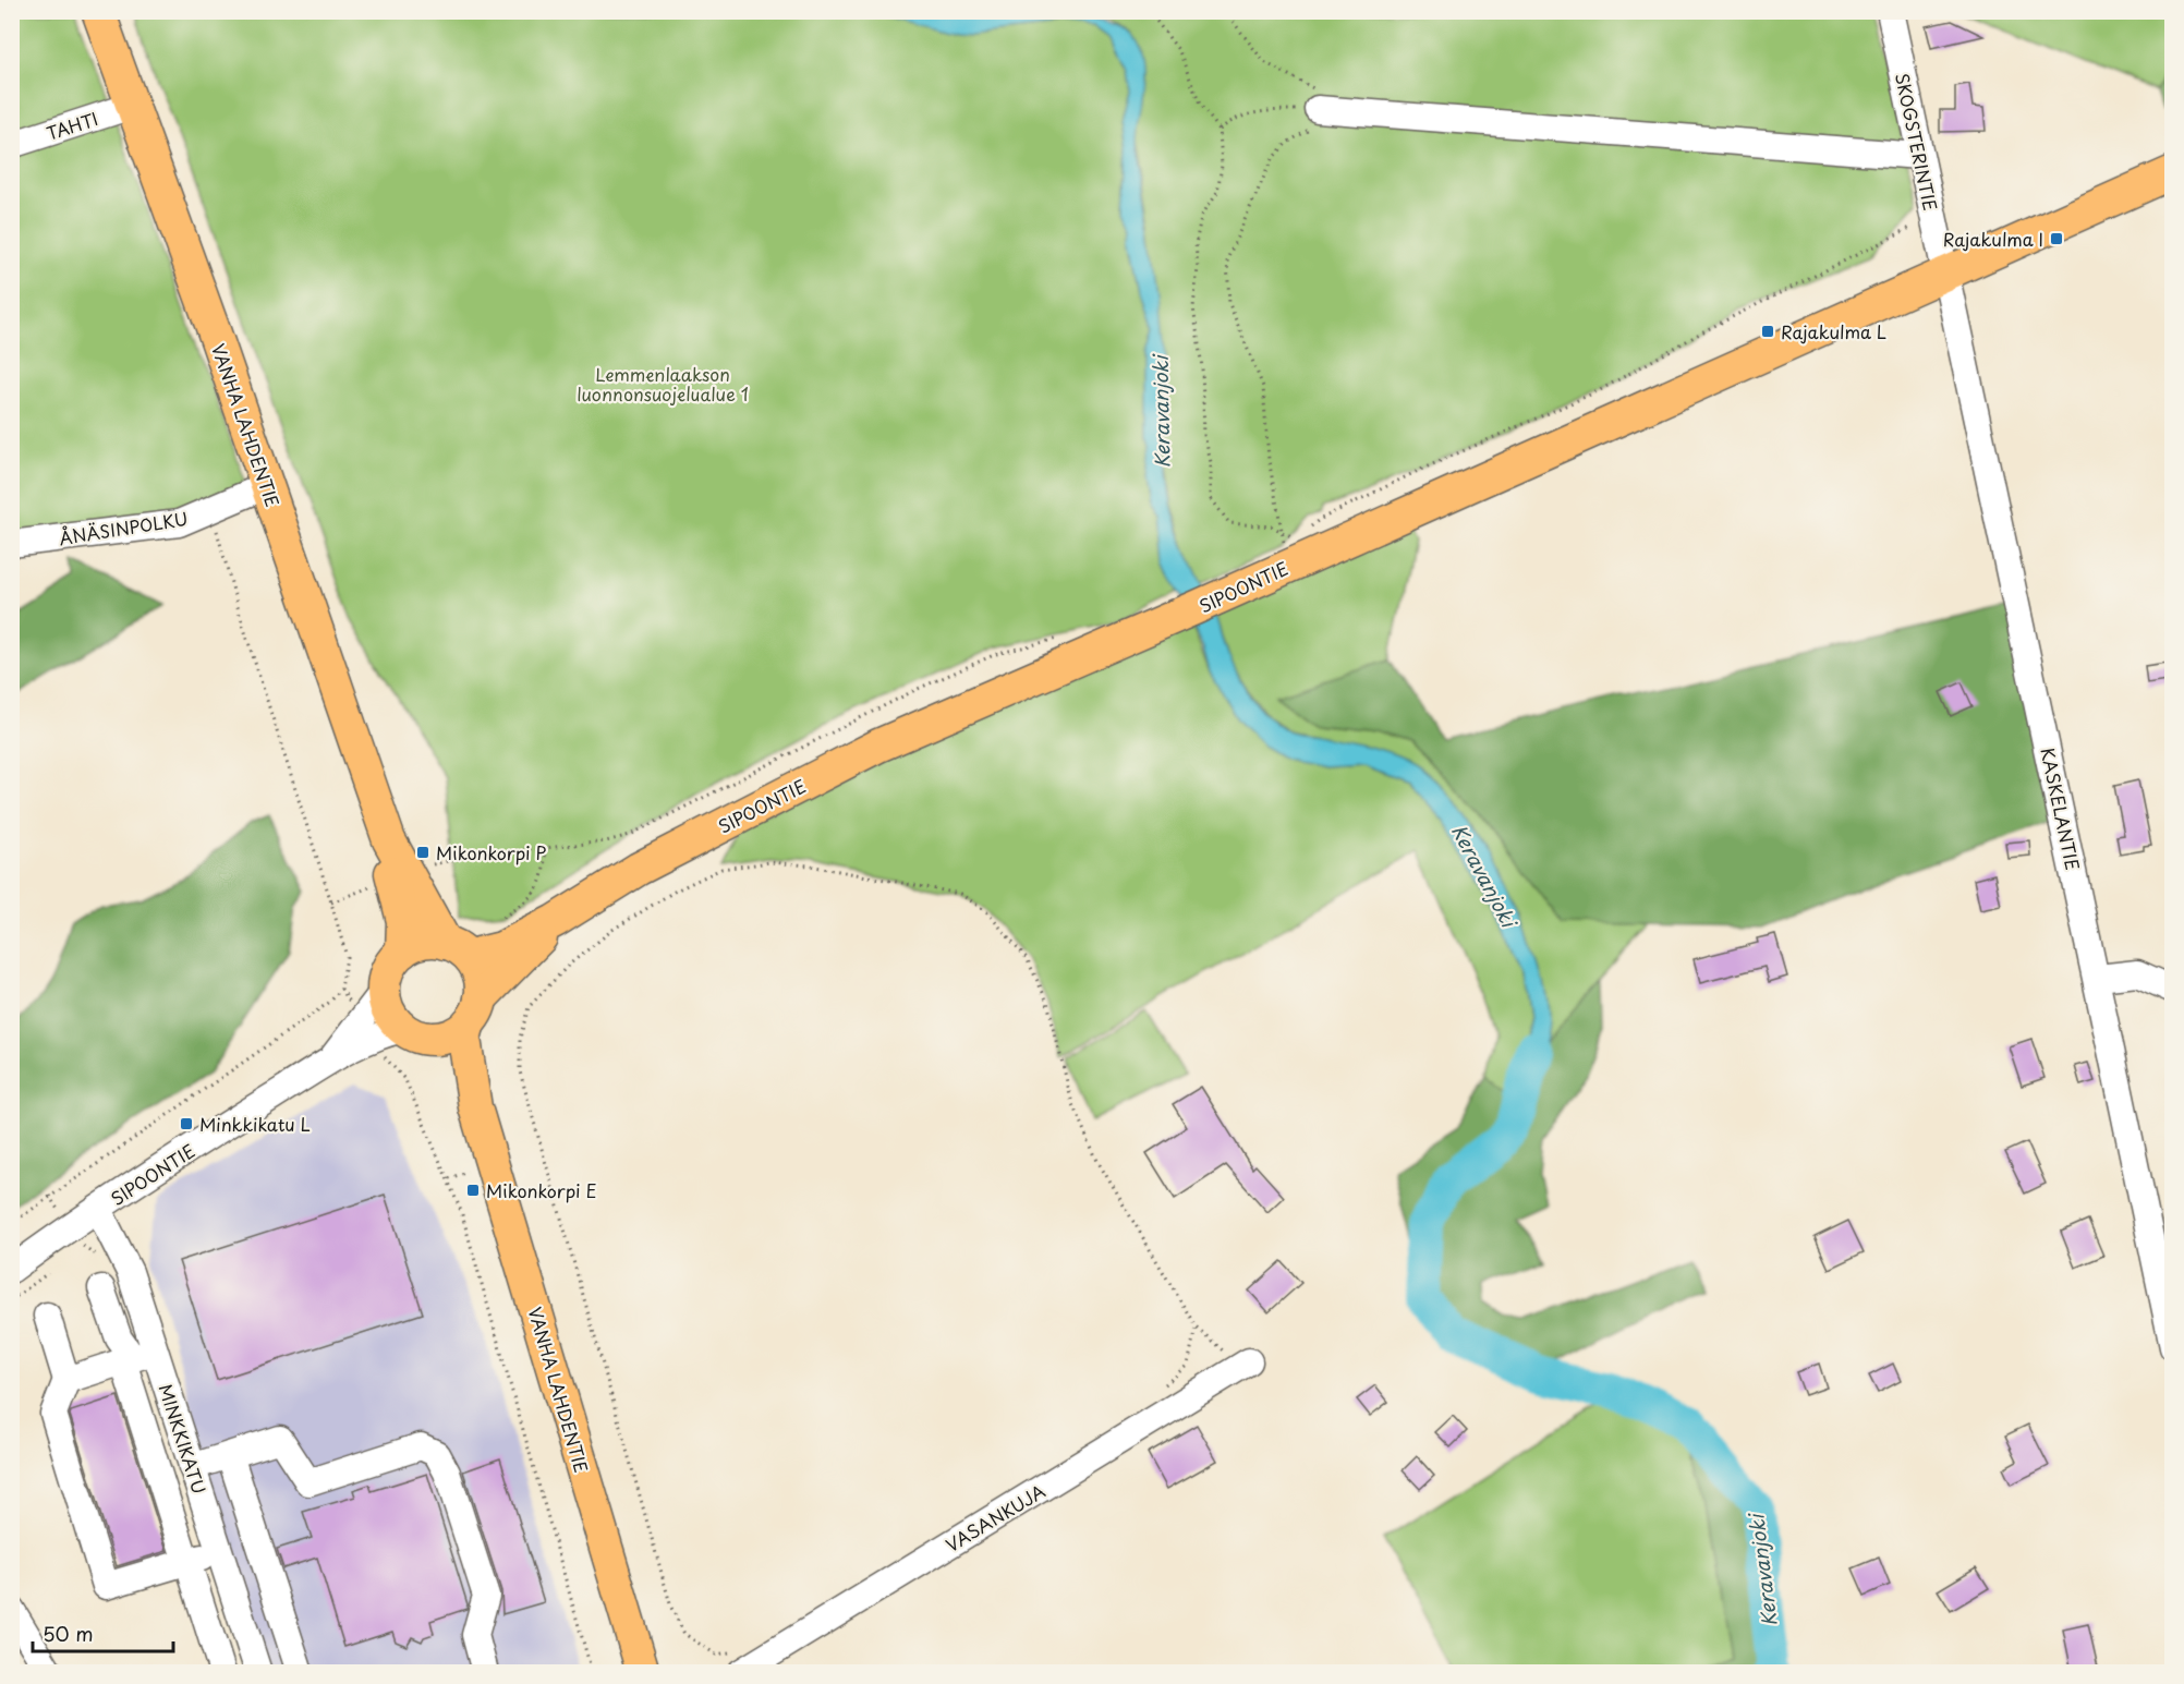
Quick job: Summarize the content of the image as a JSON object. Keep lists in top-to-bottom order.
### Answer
{
  "streets": {
    "main road": ["VANHA LAHDENTIE", "SIPOONTIE"],
    "street": [
      "TAHTI",
      "SKOGSTERINTIE",
      "ÅNÄSINPOLKU",
      "KASKELANTIE",
      "MINKKIKATU",
      "VASANKUJA"
    ]
  },
  "crossings": [
    ["TAHTI", "VANHA LAHDENTIE"],
    ["SKOGSTERINTIE", "SIPOONTIE"],
    ["SKOGSTERINTIE", "KASKELANTIE"],
    ["VANHA LAHDENTIE", "ÅNÄSINPOLKU"],
    ["VANHA LAHDENTIE", "SIPOONTIE"],
    ["SIPOONTIE", "KASKELANTIE"],
    ["SIPOONTIE", "MINKKIKATU"]
  ],
  "water": ["Keravanjoki"],
  "parks": ["Lemmenlaakson luonnonsuojelualue 1"],
  "places": {
    "transit": [
      "Rajakulma I",
      "Rajakulma L",
      "Mikonkorpi P",
      "Minkkikatu L",
      "Mikonkorpi E"
    ]
  },
  "scale_bar": "50 m"
}
